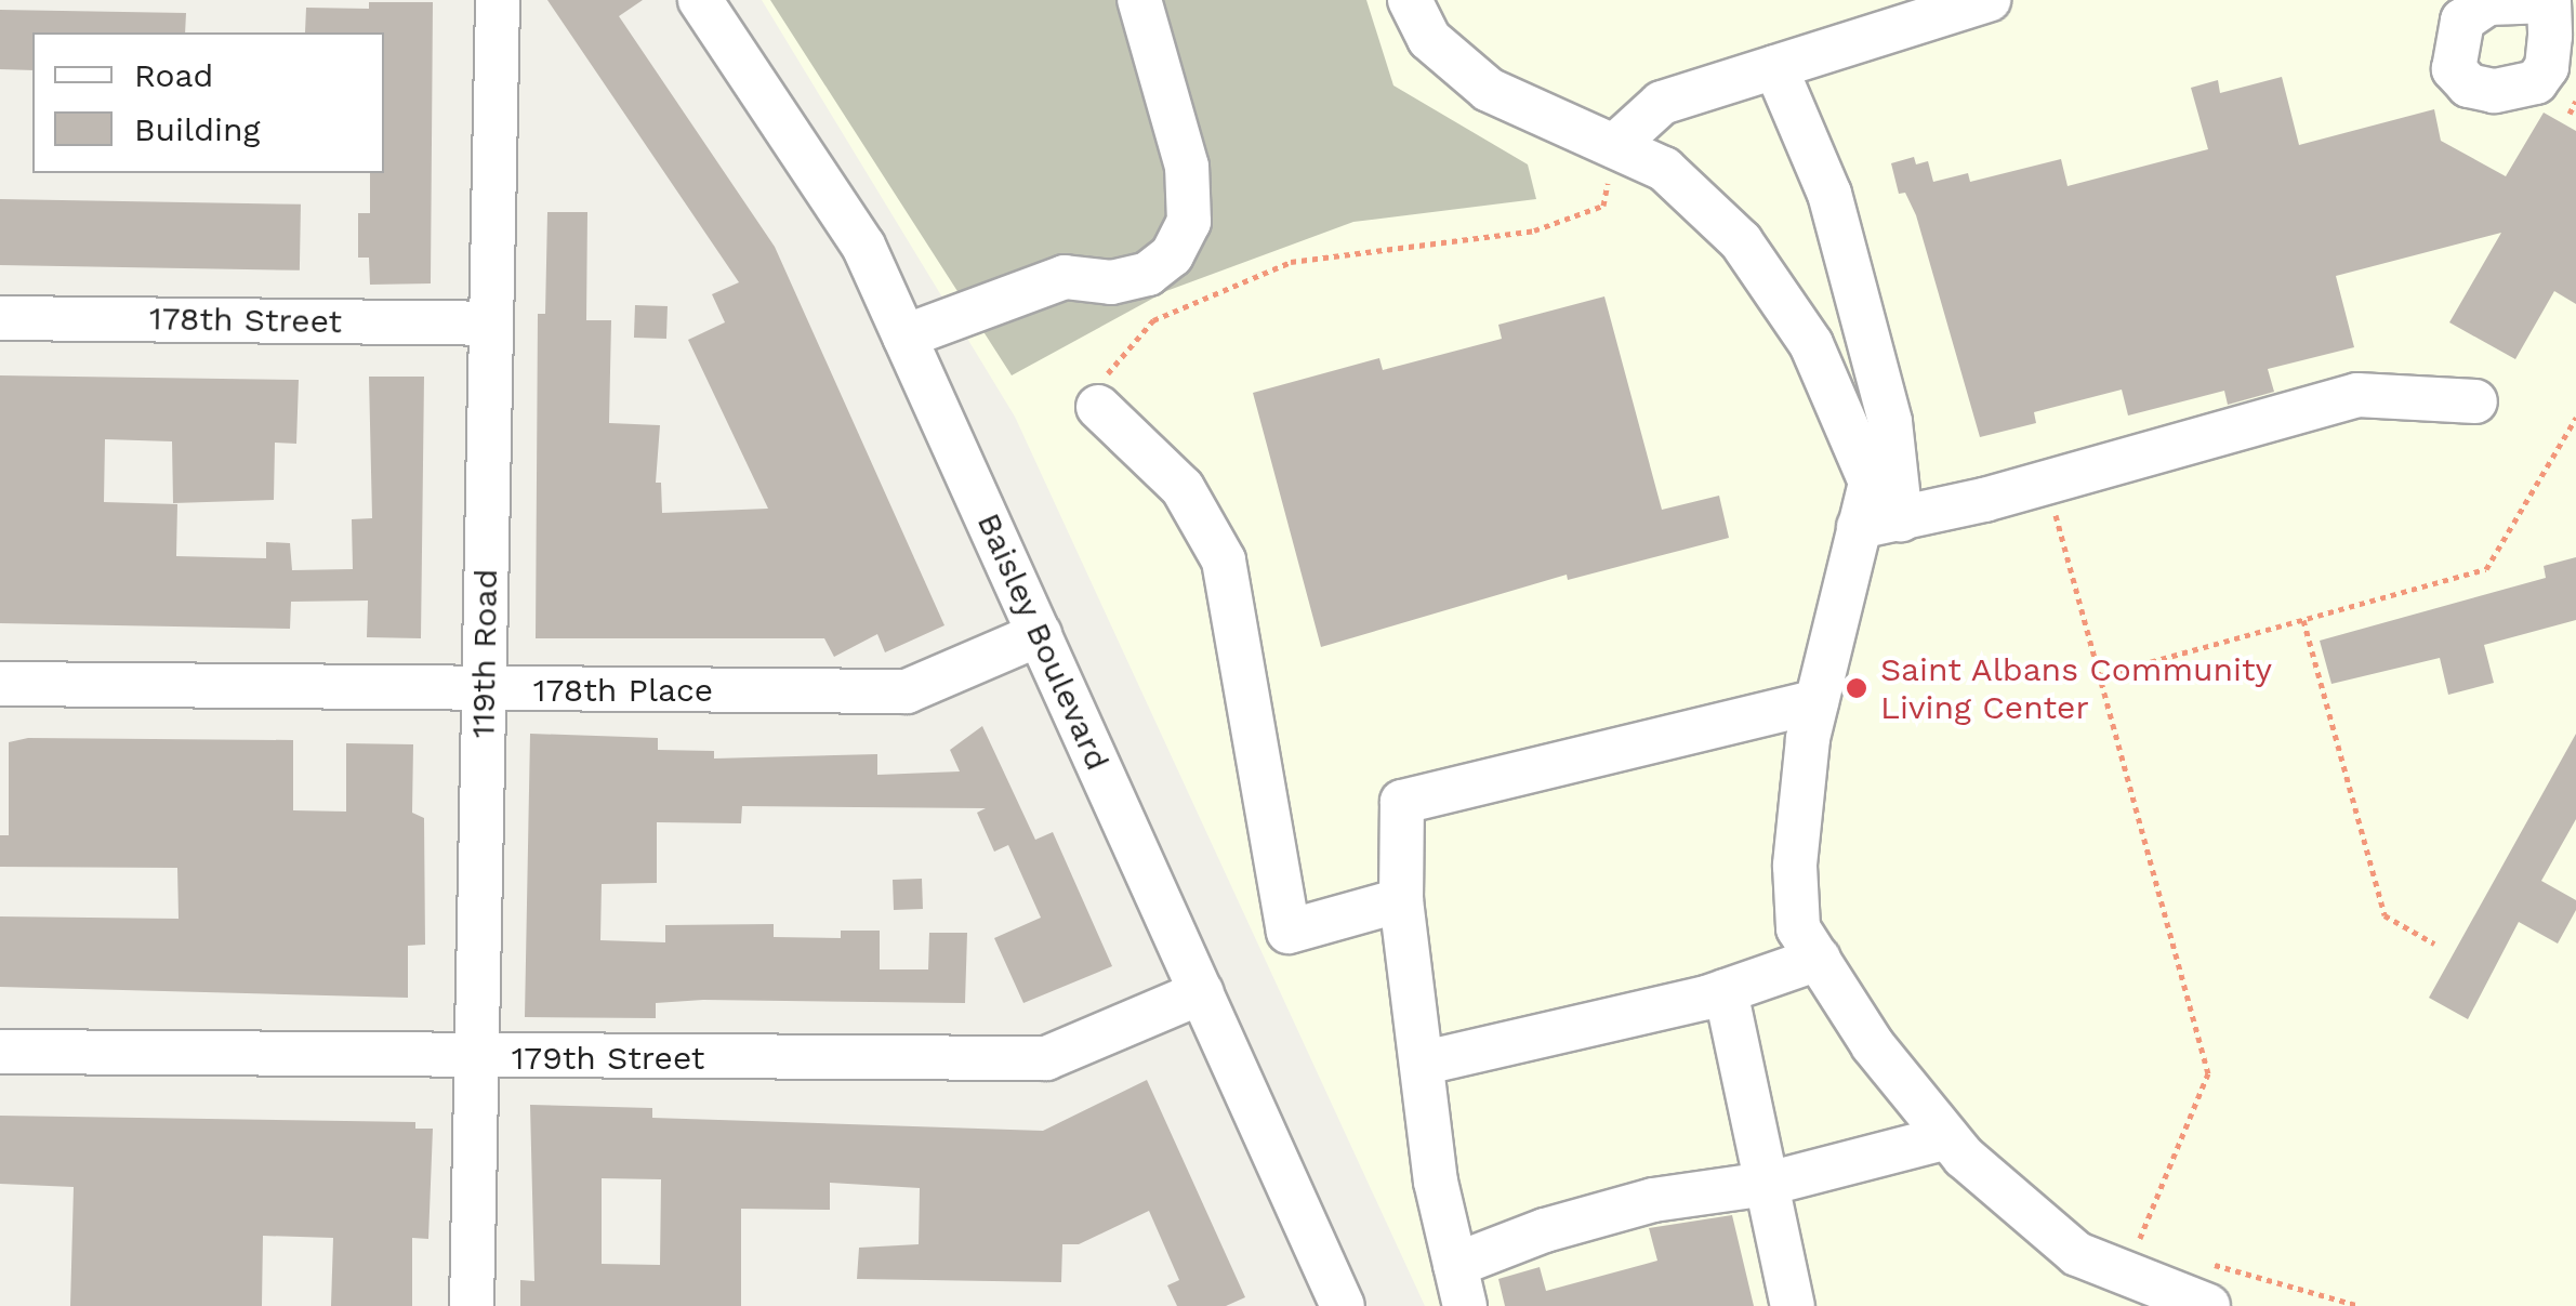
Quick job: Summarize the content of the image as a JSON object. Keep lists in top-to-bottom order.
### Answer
{
  "streets": {
    "street": [
      "178th Street",
      "Baisley Boulevard",
      "119th Road",
      "178th Place",
      "179th Street"
    ]
  },
  "crossings": [
    ["178th Street", "119th Road"],
    ["Baisley Boulevard", "178th Place"],
    ["Baisley Boulevard", "179th Street"],
    ["119th Road", "178th Place"],
    ["119th Road", "179th Street"]
  ],
  "places": ["Saint Albans Community Living Center"],
  "legend": ["Road", "Building"]
}
